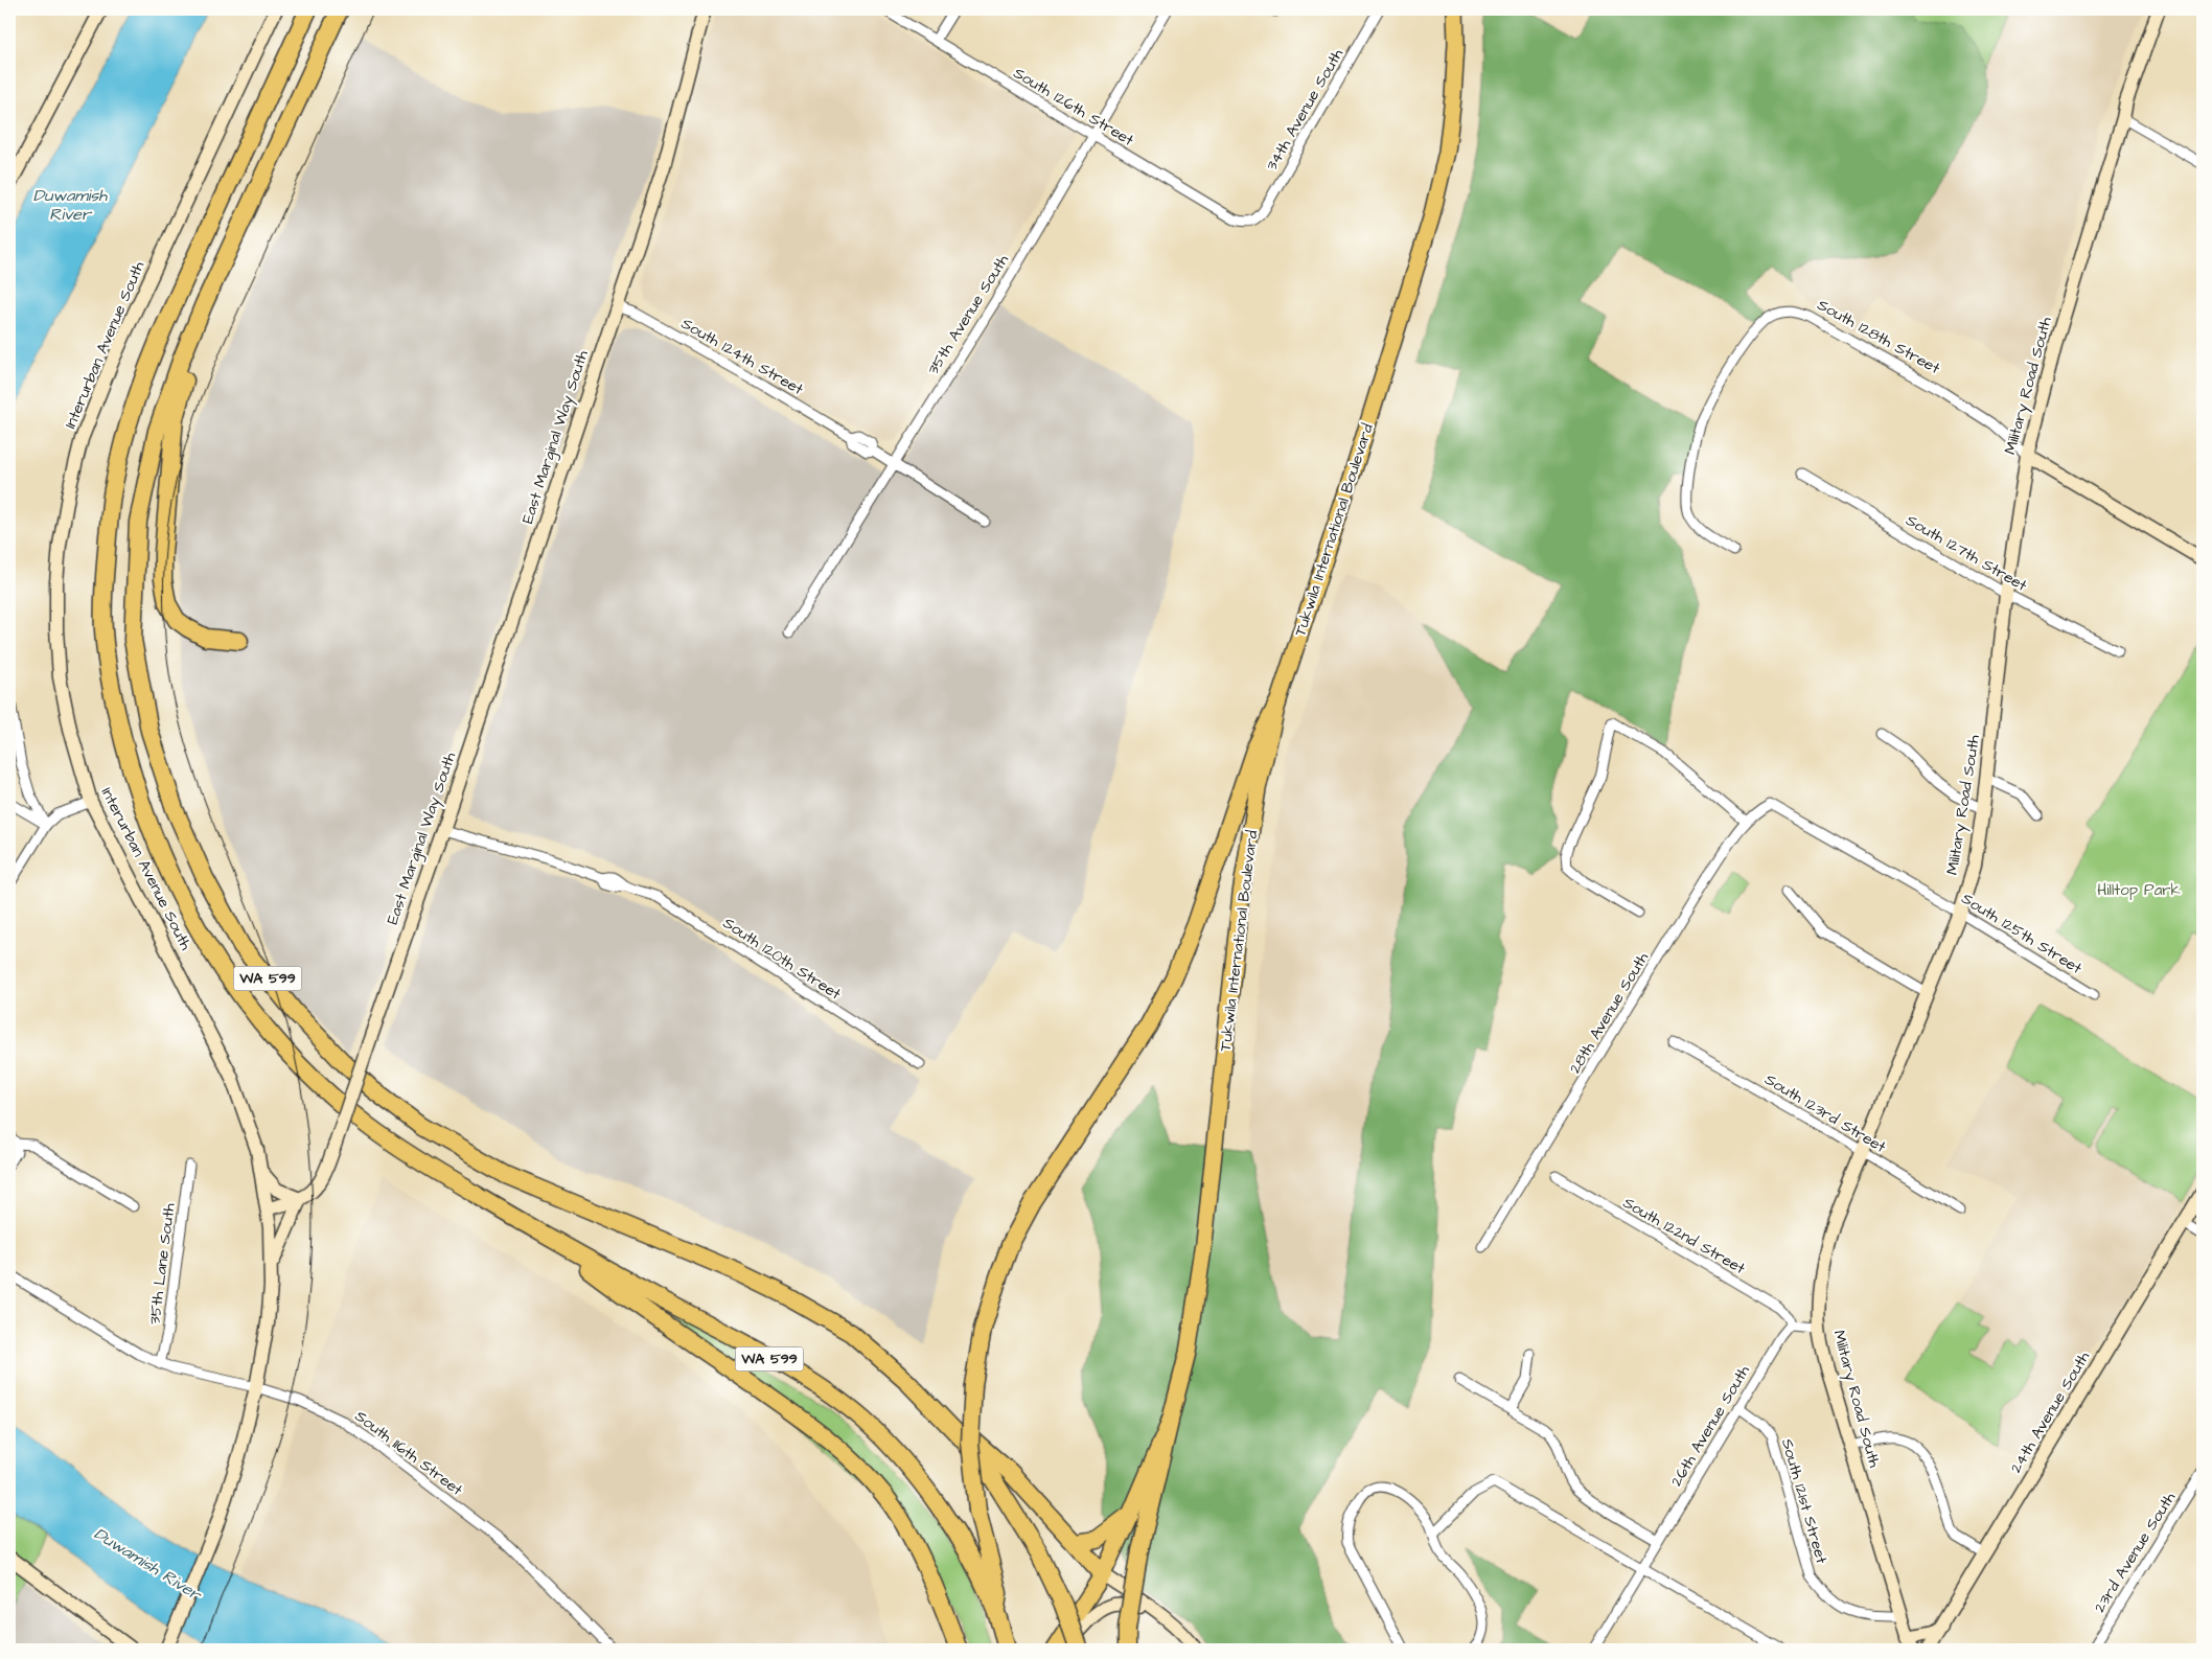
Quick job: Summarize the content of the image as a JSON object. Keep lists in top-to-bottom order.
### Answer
{
  "streets": {
    "highway": ["WA 599"],
    "main road": ["Tukwila International Boulevard"],
    "street": [
      "South 126th Street",
      "34th Avenue South",
      "35th Avenue South",
      "South 128th Street",
      "Interurban Avenue South",
      "South 124th Street",
      "Military Road South",
      "East Marginal Way South",
      "South 127th Street",
      "South 125th Street",
      "South 120th Street",
      "28th Avenue South",
      "South 123rd Street",
      "South 122nd Street",
      "35th Lane South",
      "24th Avenue South",
      "26th Avenue South",
      "South 116th Street",
      "South 121st Street",
      "23rd Avenue South"
    ]
  },
  "crossings": [
    ["South 126th Street", "34th Avenue South"],
    ["South 126th Street", "35th Avenue South"],
    ["35th Avenue South", "South 124th Street"],
    ["South 128th Street", "Military Road South"],
    ["Interurban Avenue South", "East Marginal Way South"],
    ["South 124th Street", "East Marginal Way South"],
    ["Military Road South", "South 127th Street"],
    ["Military Road South", "South 125th Street"],
    ["Military Road South", "South 123rd Street"],
    ["Military Road South", "South 121st Street"],
    ["East Marginal Way South", "South 120th Street"],
    ["South 125th Street", "28th Avenue South"],
    ["South 122nd Street", "26th Avenue South"],
    ["35th Lane South", "South 116th Street"],
    ["26th Avenue South", "South 121st Street"]
  ],
  "water": ["Duwamish River"],
  "parks": ["Hilltop Park"]
}
